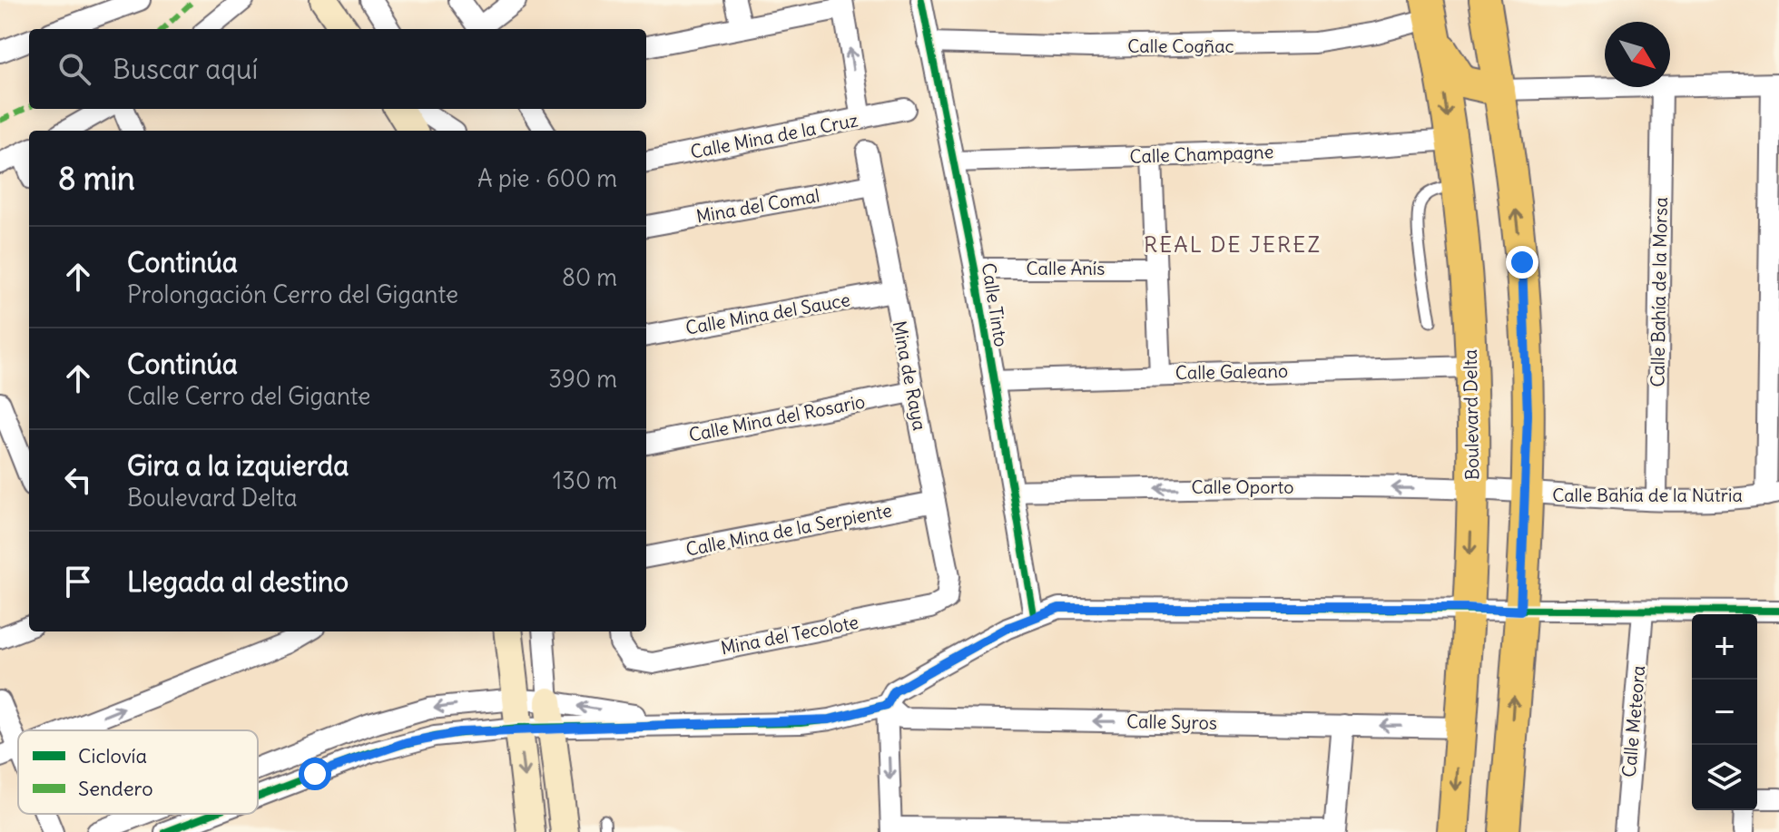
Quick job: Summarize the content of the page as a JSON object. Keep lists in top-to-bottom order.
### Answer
{
  "streets": {
    "main road": ["Boulevard Delta"],
    "street": [
      "Calle Cogñac",
      "Calle Mina de la Cruz",
      "Calle Champagne",
      "Mina del Comal",
      "Calle Anís",
      "Calle Bahía de la Morsa",
      "Calle Tinto",
      "Calle Mina del Sauce",
      "Calle Galeano",
      "Mina de Raya",
      "Calle Mina del Rosario",
      "Calle Oporto",
      "Calle Bahía de la Nutria",
      "Calle Mina de la Serpiente",
      "Mina del Tecolote",
      "Calle Meteora",
      "Calle Syros"
    ]
  },
  "crossings": [
    ["Calle Cogñac", "Calle Tinto"],
    ["Calle Cogñac", "Boulevard Delta"],
    ["Calle Champagne", "Calle Tinto"],
    ["Calle Champagne", "Boulevard Delta"],
    ["Mina del Comal", "Mina de Raya"],
    ["Calle Anís", "Calle Tinto"],
    ["Calle Bahía de la Morsa", "Calle Bahía de la Nutria"],
    ["Calle Tinto", "Calle Galeano"],
    ["Calle Tinto", "Calle Oporto"],
    ["Calle Mina del Sauce", "Mina de Raya"],
    ["Calle Galeano", "Boulevard Delta"],
    ["Mina de Raya", "Calle Mina del Rosario"],
    ["Mina de Raya", "Calle Mina de la Serpiente"],
    ["Mina de Raya", "Mina del Tecolote"],
    ["Boulevard Delta", "Calle Oporto"],
    ["Boulevard Delta", "Calle Bahía de la Nutria"],
    ["Boulevard Delta", "Calle Syros"],
    ["Calle Oporto", "Calle Bahía de la Nutria"]
  ],
  "districts": ["REAL DE JEREZ"],
  "legend": ["Ciclovía", "Sendero"],
  "north": "bottom right",
  "page": {
    "search": "Buscar aquí",
    "heading": ["8 min", "A pie · 600 m"],
    "list": [
      ["Continúa", "Prolongación Cerro del Gigante", "80 m"],
      ["Continúa", "Calle Cerro del Gigante", "390 m"],
      ["Gira a la izquierda", "Boulevard Delta", "130 m"],
      "Llegada al destino"
    ],
    "map_buttons": ["+", "−"]
  }
}
